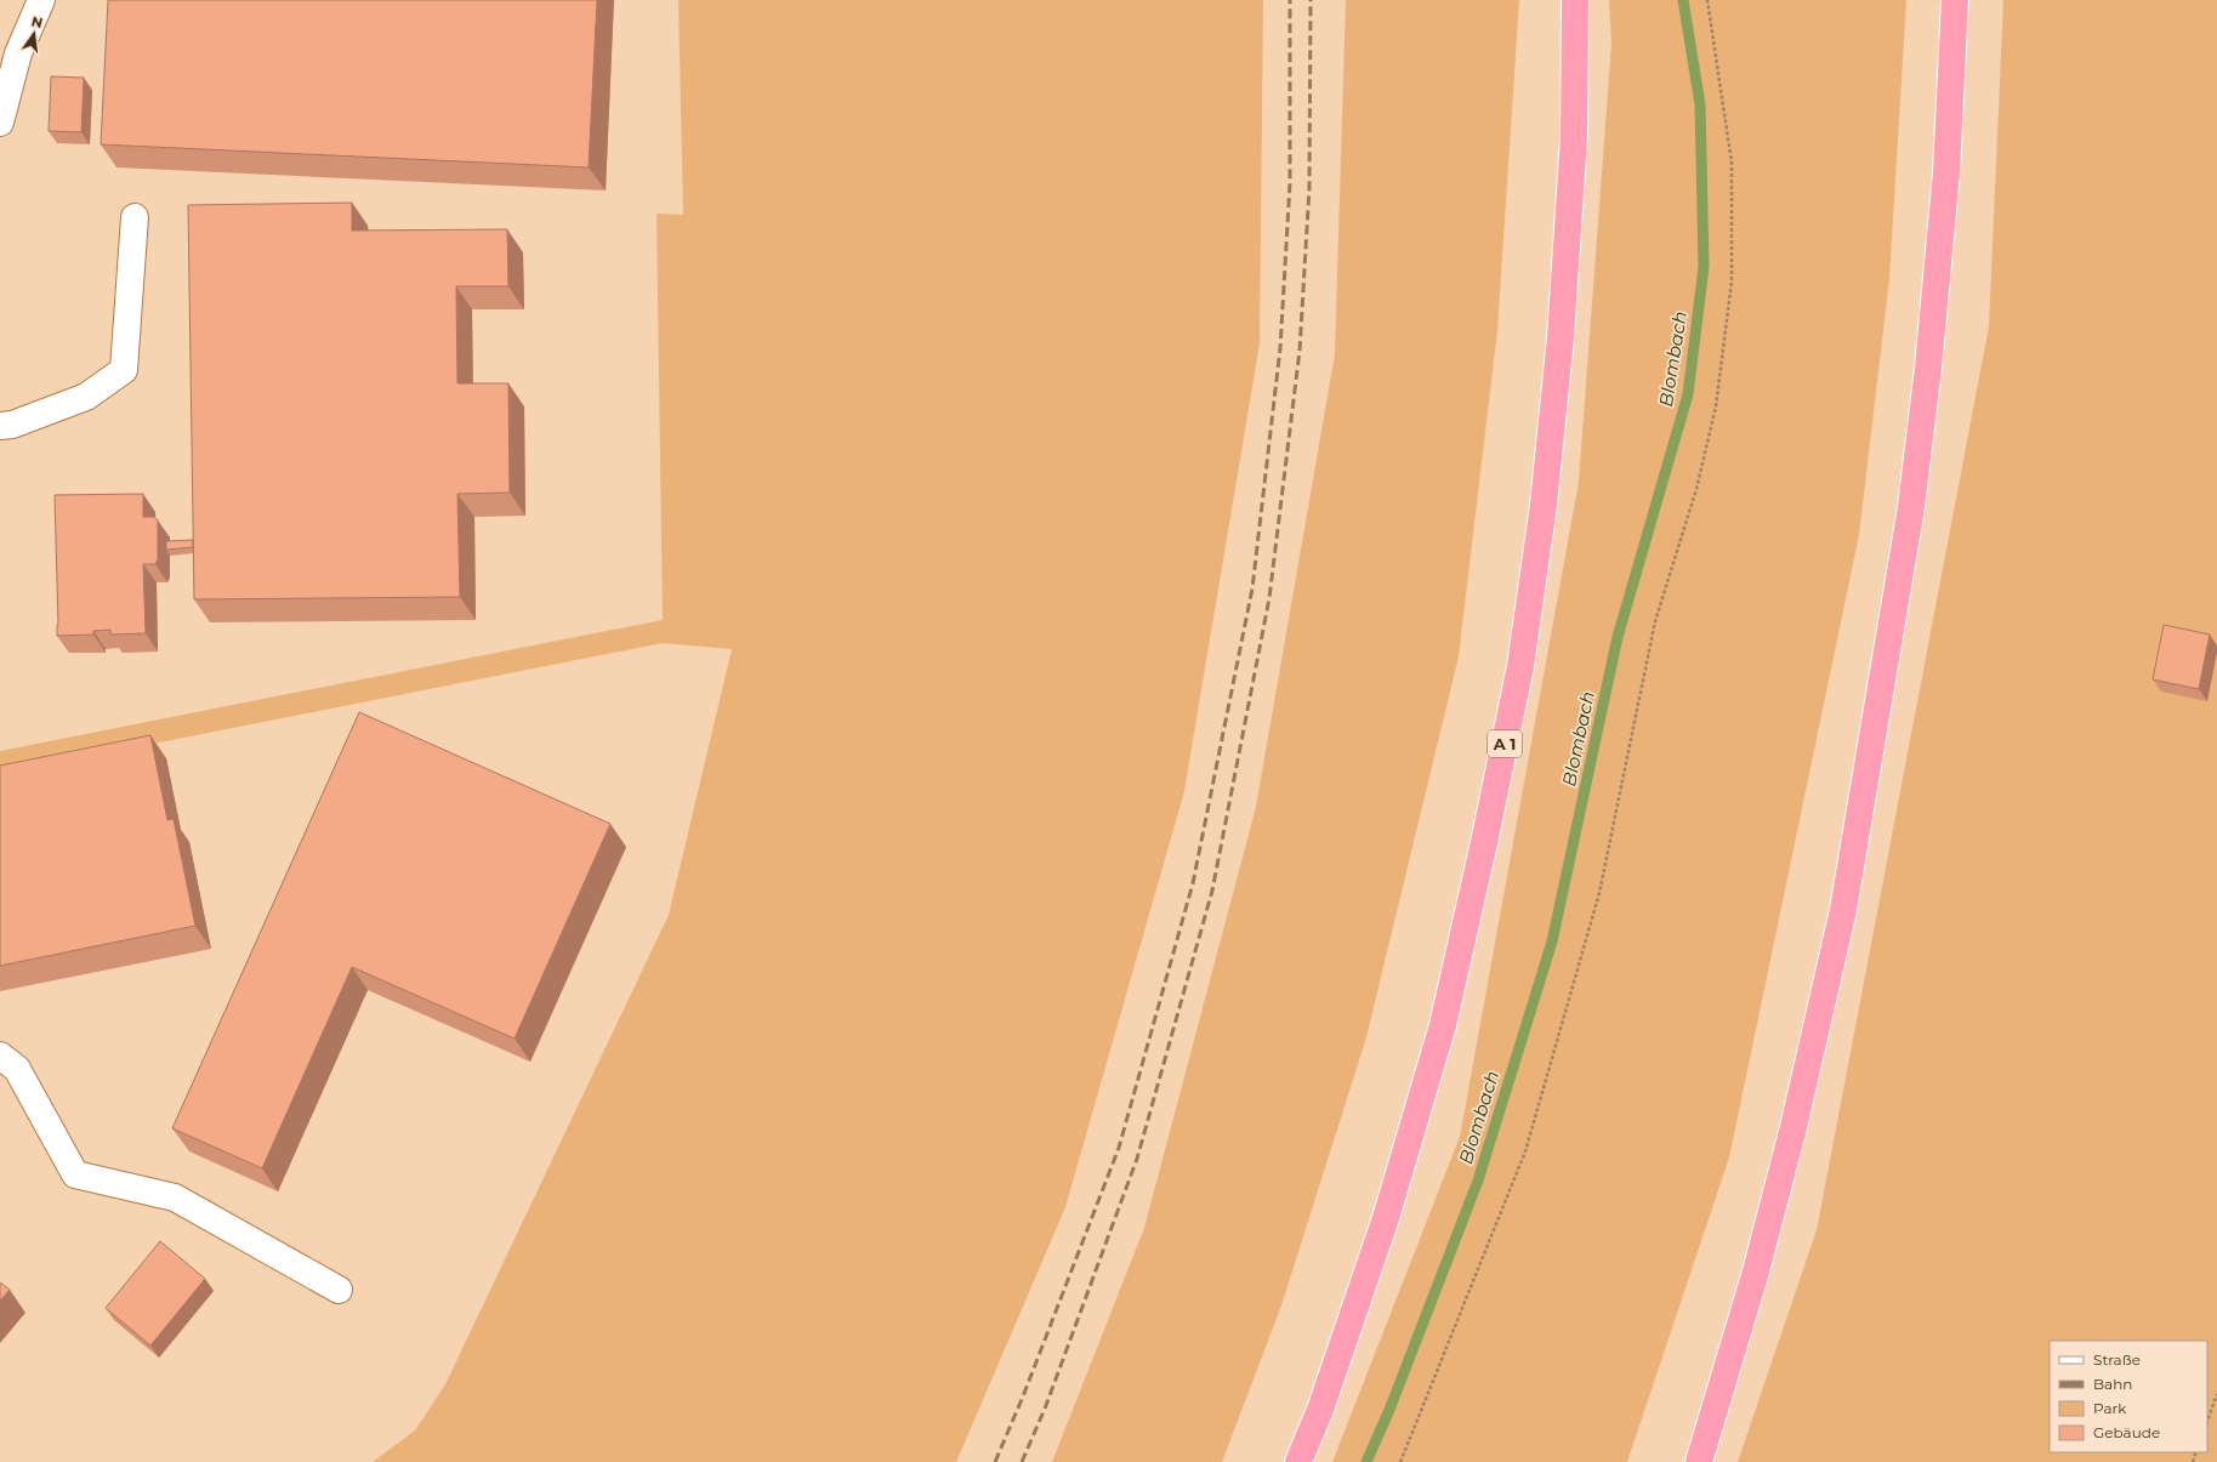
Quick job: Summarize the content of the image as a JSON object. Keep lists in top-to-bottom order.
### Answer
{
  "streets": {
    "highway": ["A 1"]
  },
  "water": ["Blombach"],
  "legend": [
    "Straße",
    "Bahn",
    "Park",
    "Gebäude"
  ],
  "north": "top"
}
